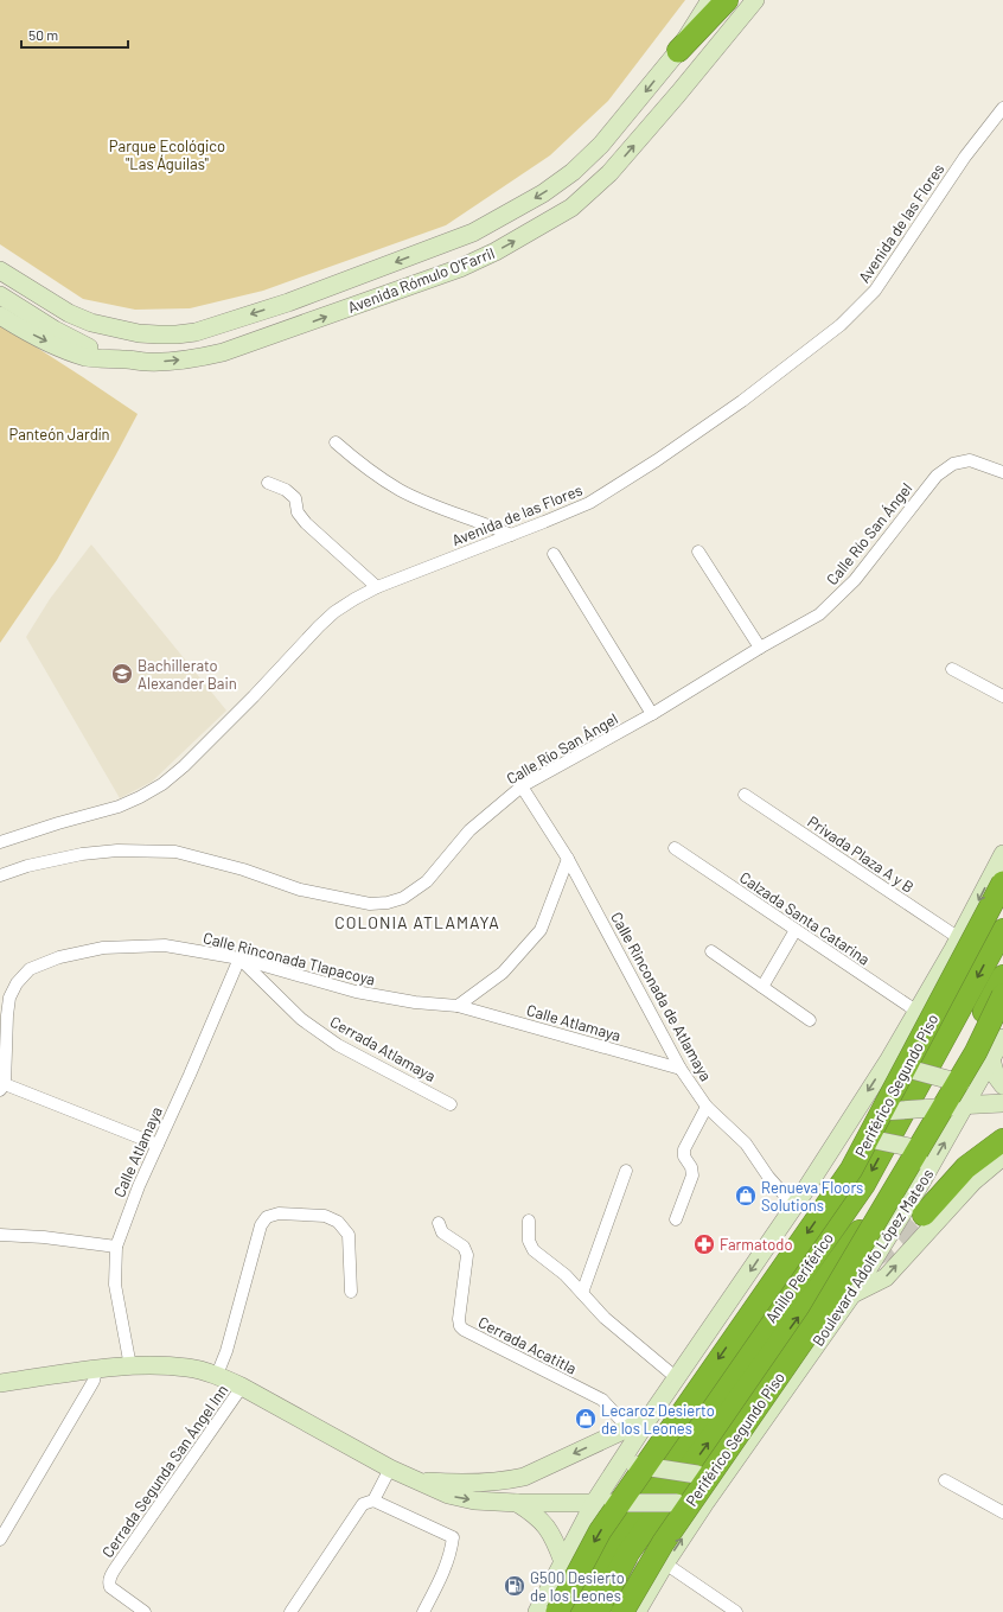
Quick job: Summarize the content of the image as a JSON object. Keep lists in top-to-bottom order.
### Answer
{
  "streets": {
    "highway": ["Periférico Segundo Piso", "Anillo Periférico"],
    "main road": ["Avenida Rómulo O'Farril", "Boulevard Adolfo López Mateos"],
    "street": [
      "Avenida de las Flores",
      "Calle Río San Ángel",
      "Privada Plaza A y B",
      "Calzada Santa Catarina",
      "Calle Rinconada Tlapacoya",
      "Calle Rinconada de Atlamaya",
      "Calle Atlamaya",
      "Cerrada Atlamaya",
      "Cerrada Acatitla",
      "Cerrada Segunda San Ángel Inn"
    ]
  },
  "crossings": [
    ["Calle Río San Ángel", "Calle Rinconada de Atlamaya"],
    ["Calle Rinconada Tlapacoya", "Calle Atlamaya"],
    ["Calle Rinconada Tlapacoya", "Cerrada Atlamaya"],
    ["Calle Rinconada de Atlamaya", "Calle Atlamaya"],
    ["Calle Atlamaya", "Cerrada Atlamaya"]
  ],
  "districts": ["COLONIA ATLAMAYA"],
  "parks": ["Parque Ecológico \"Las Águilas\"", "Panteón Jardín"],
  "places": {
    "school or university": ["Bachillerato Alexander Bain"],
    "shop": ["Renueva Floors Solutions", "Lecaroz Desierto de los Leones"],
    "pharmacy": ["Farmatodo"],
    "fuel station": ["G500 Desierto de los Leones"]
  },
  "scale_bar": "50 m"
}
